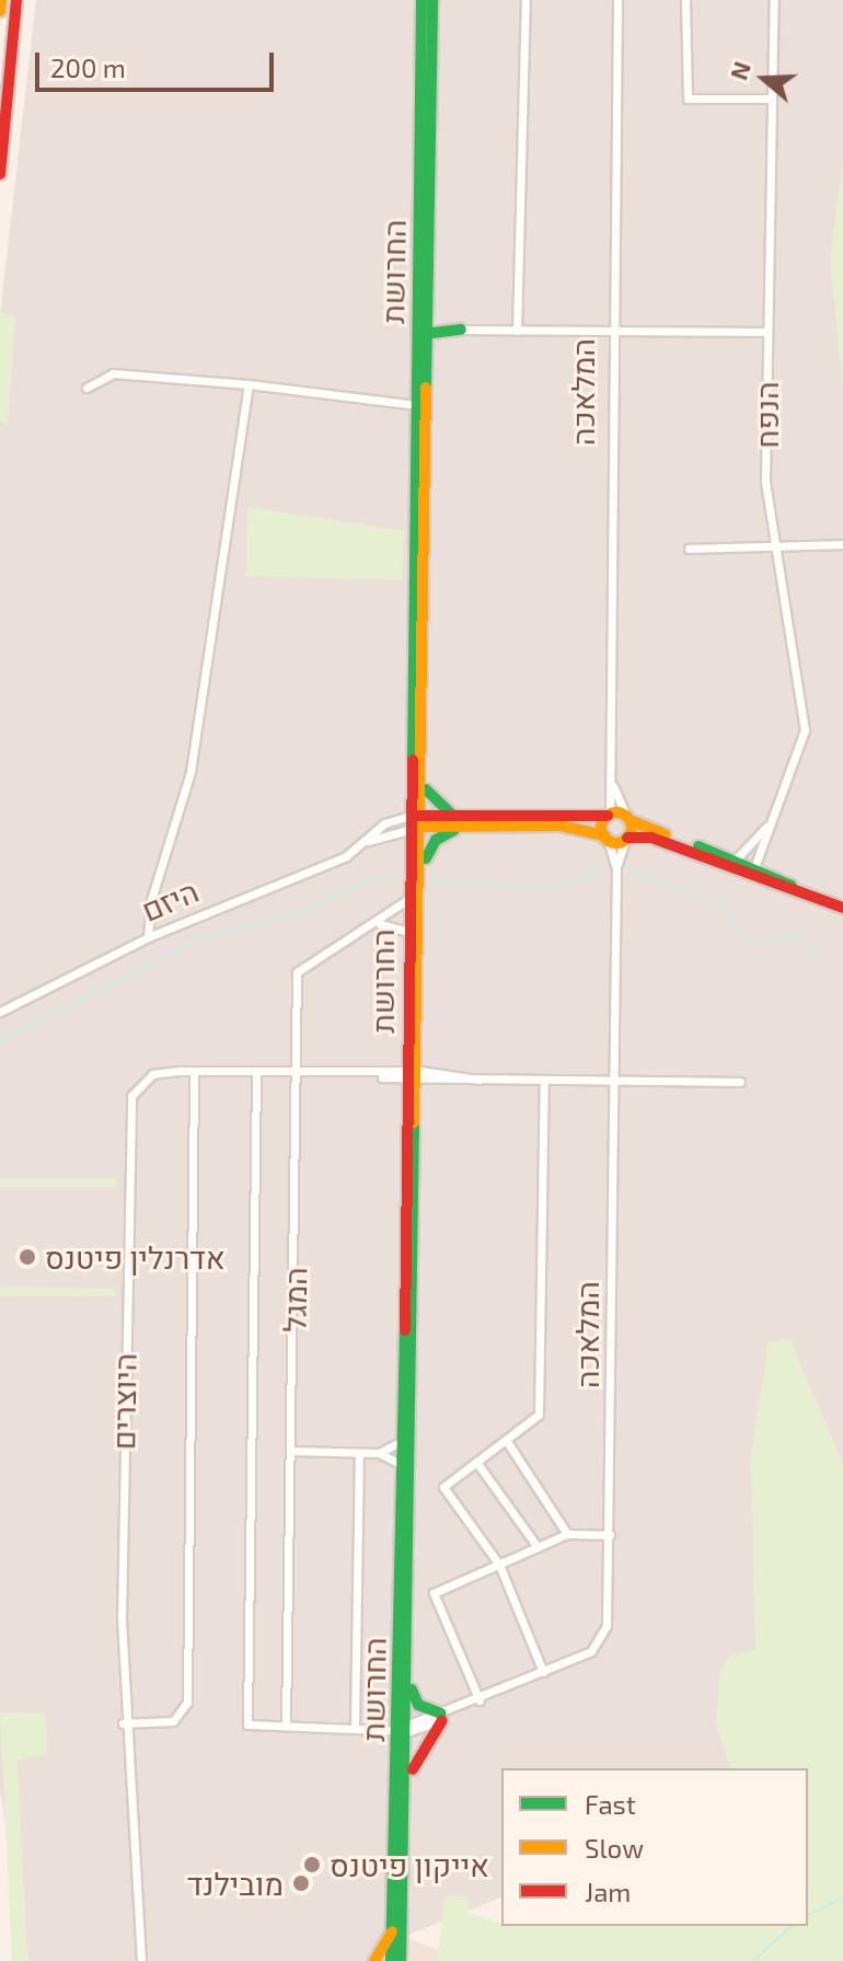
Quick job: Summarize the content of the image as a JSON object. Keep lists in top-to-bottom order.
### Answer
{
  "streets": {
    "main road": ["החרושת", "המלאכה", "היזם"],
    "street": ["הנפח", "המגל", "היוצרים"]
  },
  "crossings": [
    ["החרושת", "המלאכה"],
    ["החרושת", "היזם"],
    ["החרושת", "המגל"],
    ["החרושת", "היוצרים"],
    ["המלאכה", "היזם"],
    ["המלאכה", "המגל"],
    ["המלאכה", "היוצרים"],
    ["המגל", "היוצרים"]
  ],
  "places": ["אדרנלין פיטנס", "אייקון פיטנס", "מובילנד"],
  "legend": ["Fast", "Slow", "Jam"],
  "scale_bar": "200 m",
  "north": "left"
}
